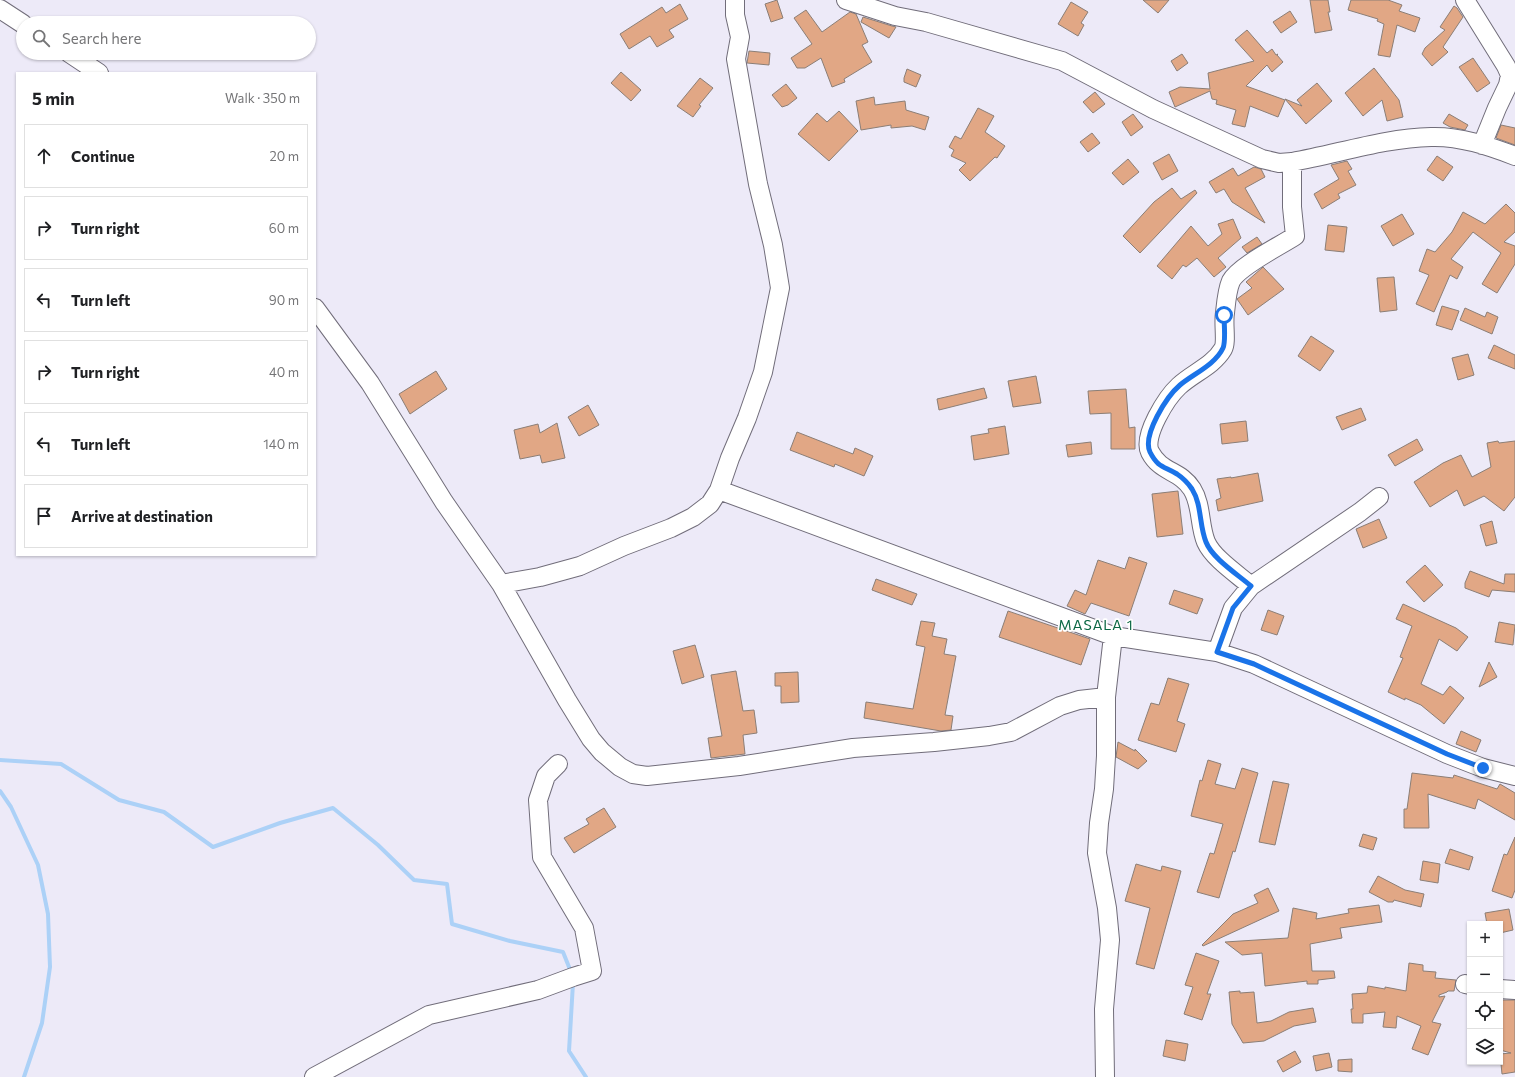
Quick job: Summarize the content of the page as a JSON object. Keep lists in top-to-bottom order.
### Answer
{
  "districts": ["MASALA 1"],
  "page": {
    "search": "Search here",
    "heading": ["5 min", "Walk · 350 m"],
    "list": [
      ["Continue", "20 m"],
      ["Turn right", "60 m"],
      ["Turn left", "90 m"],
      ["Turn right", "40 m"],
      ["Turn left", "140 m"],
      "Arrive at destination"
    ],
    "map_buttons": ["+", "−"]
  }
}
